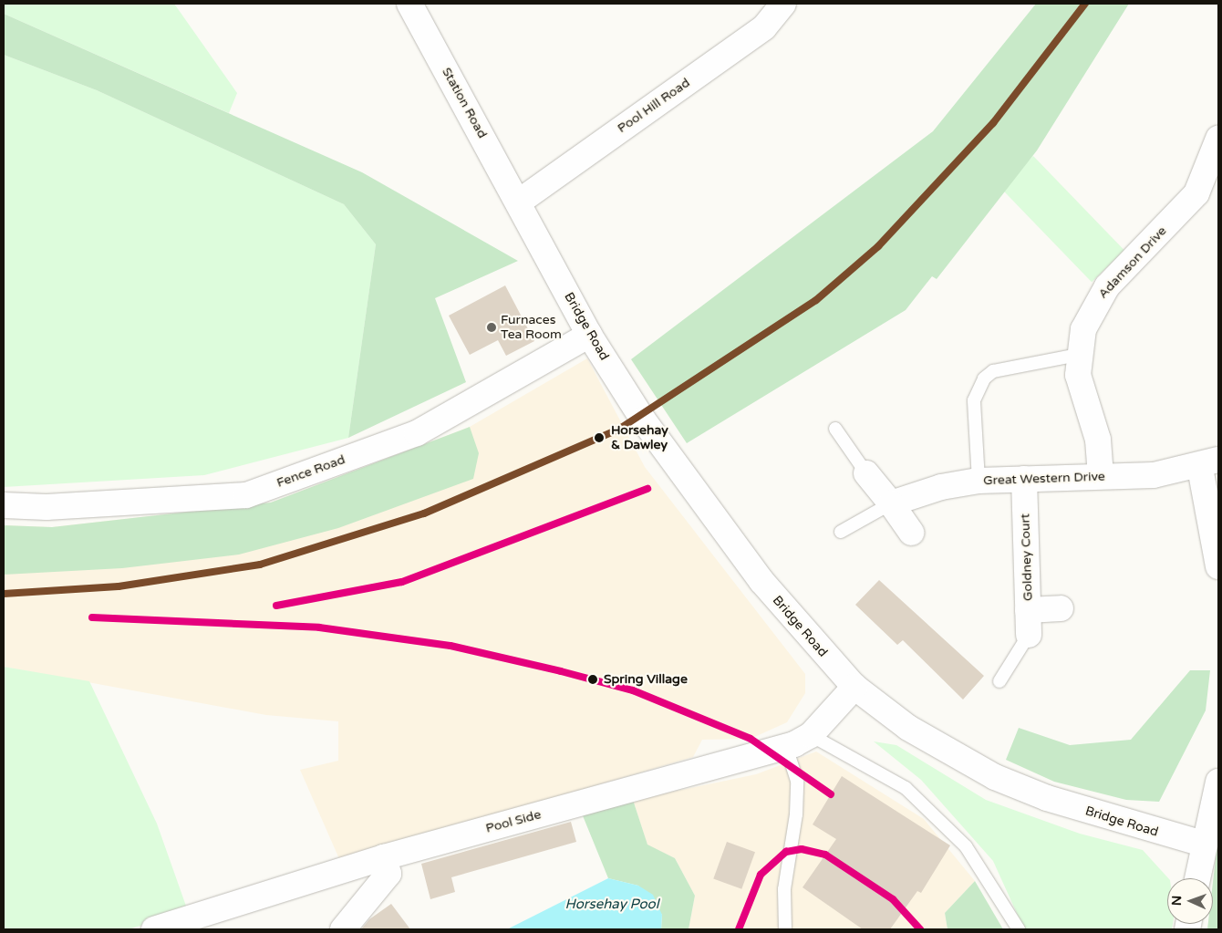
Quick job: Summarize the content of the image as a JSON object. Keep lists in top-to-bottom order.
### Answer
{
  "streets": {
    "street": [
      "Station Road",
      "Pool Hill Road",
      "Adamson Drive",
      "Bridge Road",
      "Fence Road",
      "Great Western Drive",
      "Goldney Court",
      "Pool Side"
    ]
  },
  "crossings": [
    ["Station Road", "Pool Hill Road"],
    ["Station Road", "Bridge Road"],
    ["Pool Hill Road", "Bridge Road"],
    ["Adamson Drive", "Great Western Drive"],
    ["Bridge Road", "Fence Road"],
    ["Bridge Road", "Pool Side"],
    ["Great Western Drive", "Goldney Court"]
  ],
  "water": ["Horsehay Pool"],
  "places": ["Furnaces Tea Room", "Horsehay & Dawley", "Spring Village"],
  "north": "left"
}
